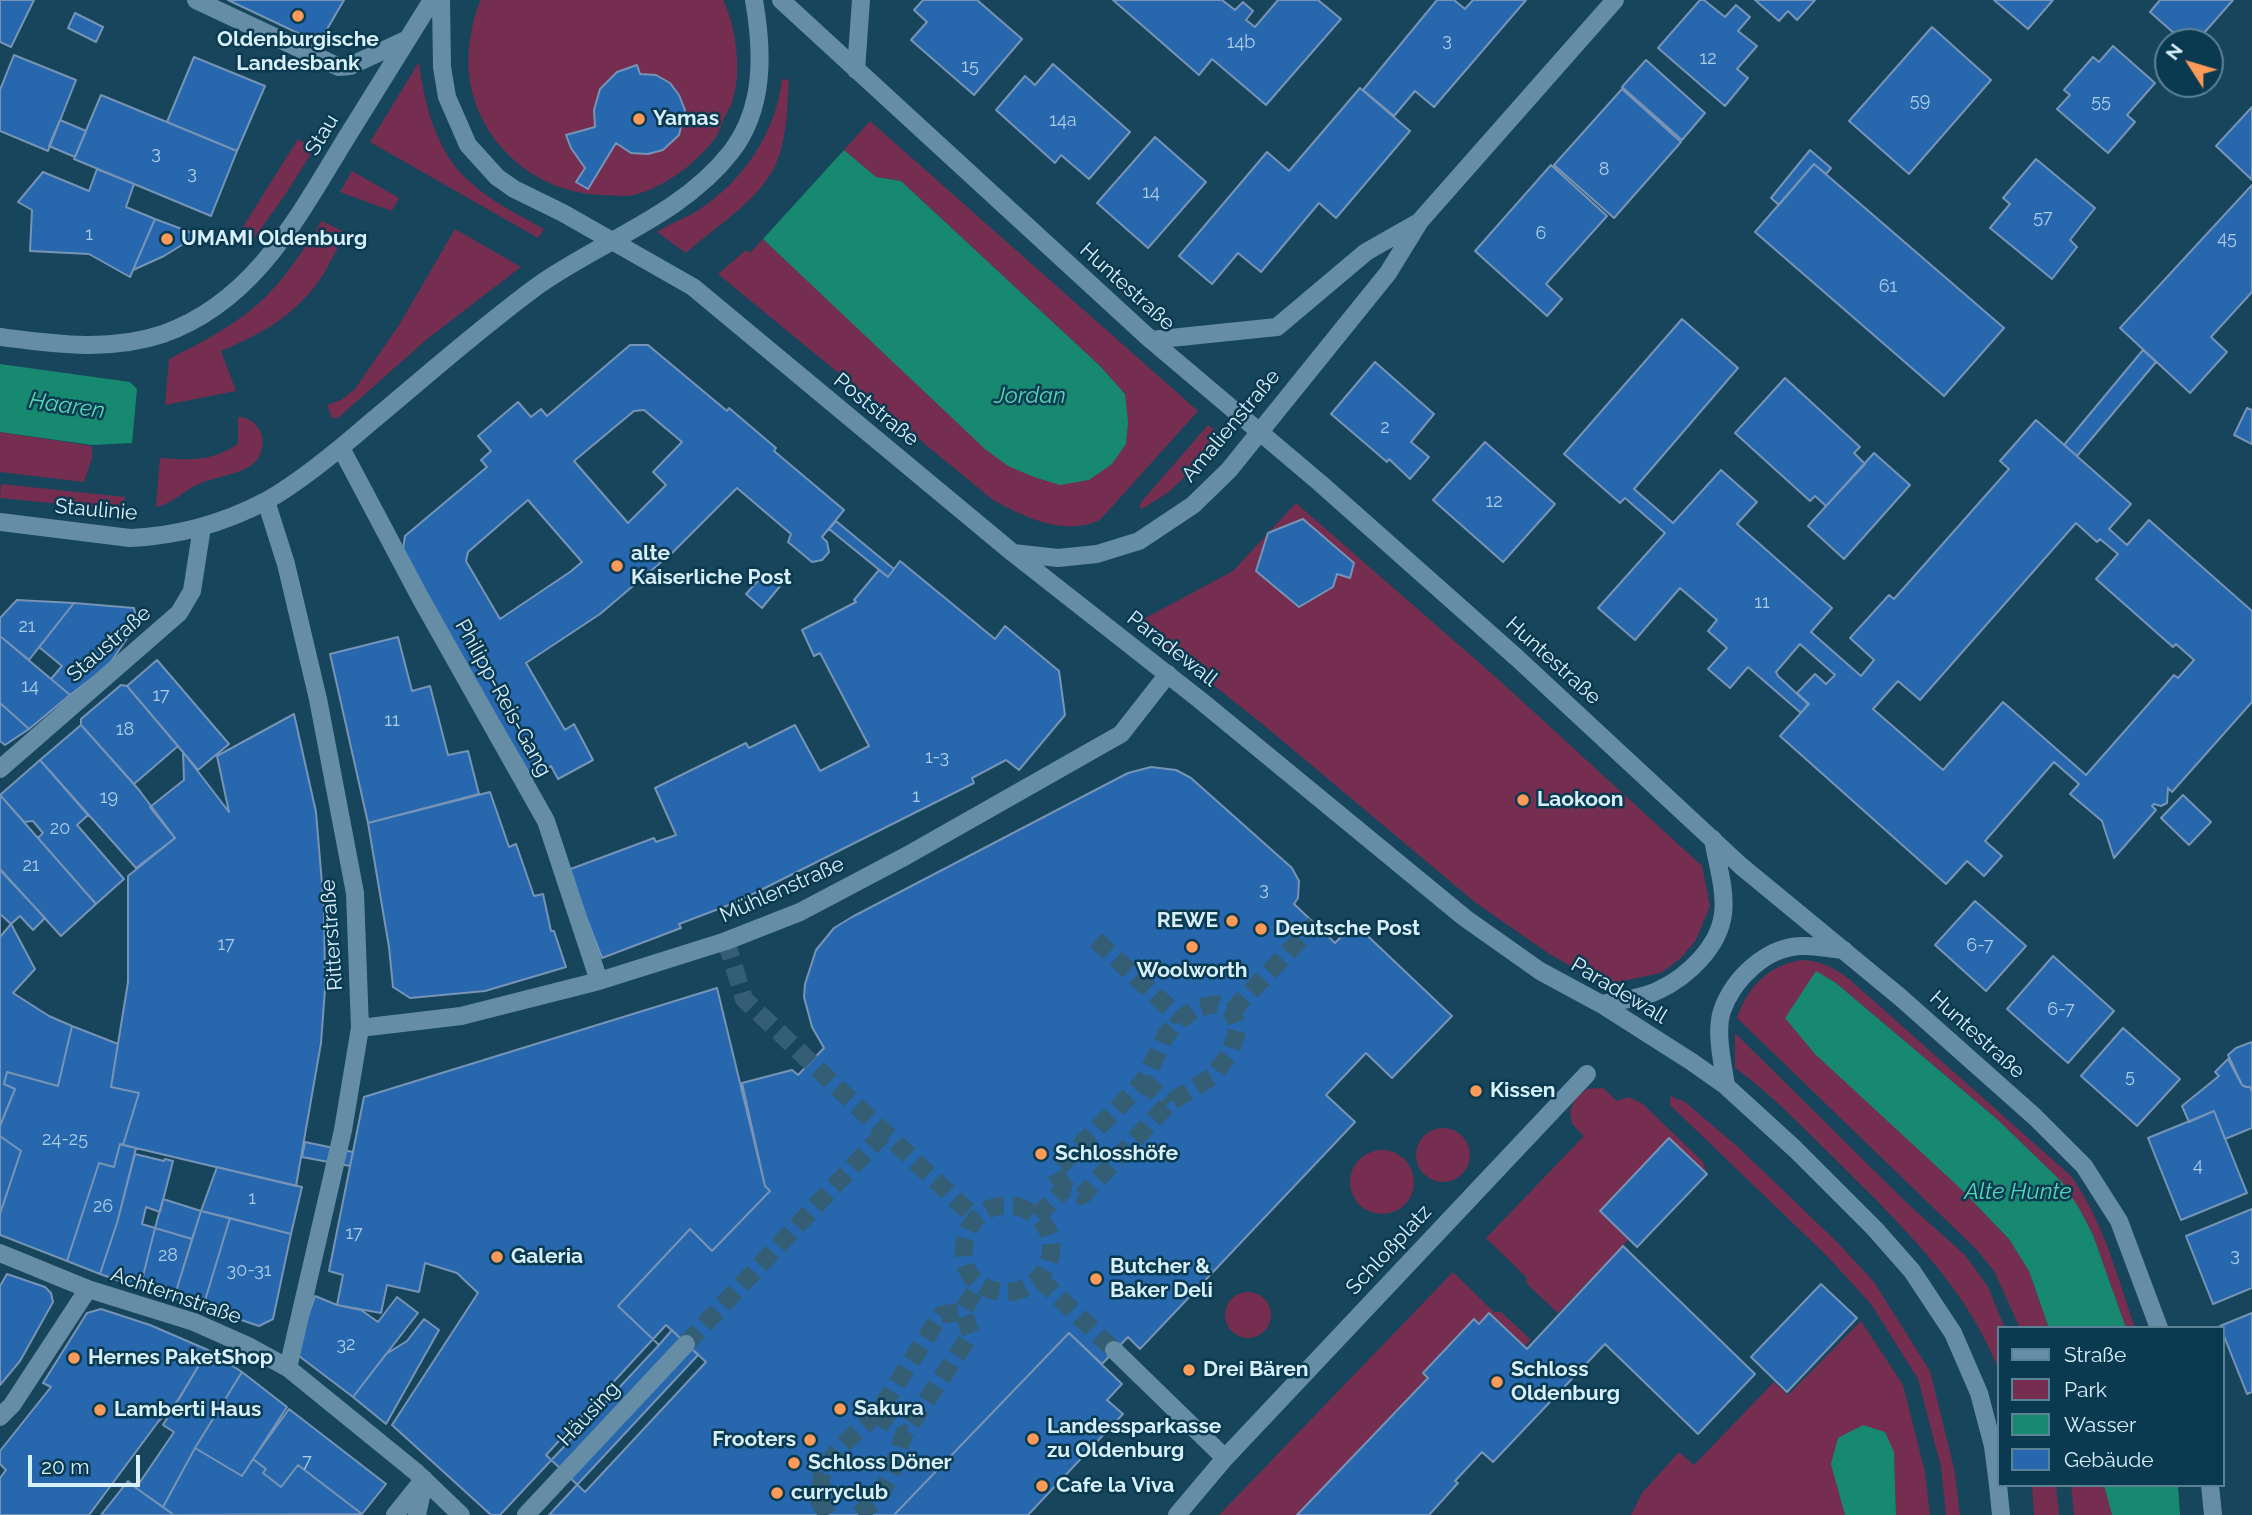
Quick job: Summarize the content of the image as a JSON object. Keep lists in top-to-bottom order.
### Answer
{
  "streets": {
    "street": [
      "Stau",
      "Huntestraße",
      "Poststraße",
      "Amalienstraße",
      "Staulinie",
      "Staustraße",
      "Paradewall",
      "Philipp-Reis-Gang",
      "Mühlenstraße",
      "Ritterstraße",
      "Schloßplatz",
      "Achternstraße",
      "Häusing"
    ]
  },
  "crossings": [
    ["Huntestraße", "Amalienstraße"],
    ["Poststraße", "Amalienstraße"],
    ["Poststraße", "Paradewall"],
    ["Staulinie", "Staustraße"],
    ["Staulinie", "Ritterstraße"],
    ["Paradewall", "Mühlenstraße"],
    ["Philipp-Reis-Gang", "Mühlenstraße"],
    ["Mühlenstraße", "Ritterstraße"],
    ["Ritterstraße", "Achternstraße"]
  ],
  "water": ["Jordan", "Haaren", "Alte Hunte"],
  "places": [
    "Oldenburgische Landesbank",
    "Yamas",
    "UMAMI Oldenburg",
    "alte Kaiserliche Post",
    "Laokoon",
    "REWE",
    "Deutsche Post",
    "Woolworth",
    "Kissen",
    "Schlosshöfe",
    "Galeria",
    "Butcher & Baker Deli",
    "Hernes PaketShop",
    "Drei Bären",
    "Schloss Oldenburg",
    "Sakura",
    "Lamberti Haus",
    "Landessparkasse zu Oldenburg",
    "Frooters",
    "Schloss Döner",
    "Cafe la Viva",
    "curryclub"
  ],
  "house_numbers": [
    "3",
    "14b",
    "12",
    "15",
    "59",
    "55",
    "14a",
    "3",
    "8",
    "3",
    "14",
    "57",
    "6",
    "1",
    "45",
    "61",
    "2",
    "12",
    "11",
    "21",
    "14",
    "17",
    "11",
    "18",
    "1-3",
    "1",
    "19",
    "20",
    "21",
    "3",
    "17",
    "6-7",
    "6-7",
    "5",
    "24-25",
    "4",
    "1",
    "26",
    "17",
    "28",
    "3",
    "30-31",
    "32",
    "7"
  ],
  "legend": [
    "Straße",
    "Park",
    "Wasser",
    "Gebäude"
  ],
  "scale_bar": "20 m",
  "north": "top left"
}
